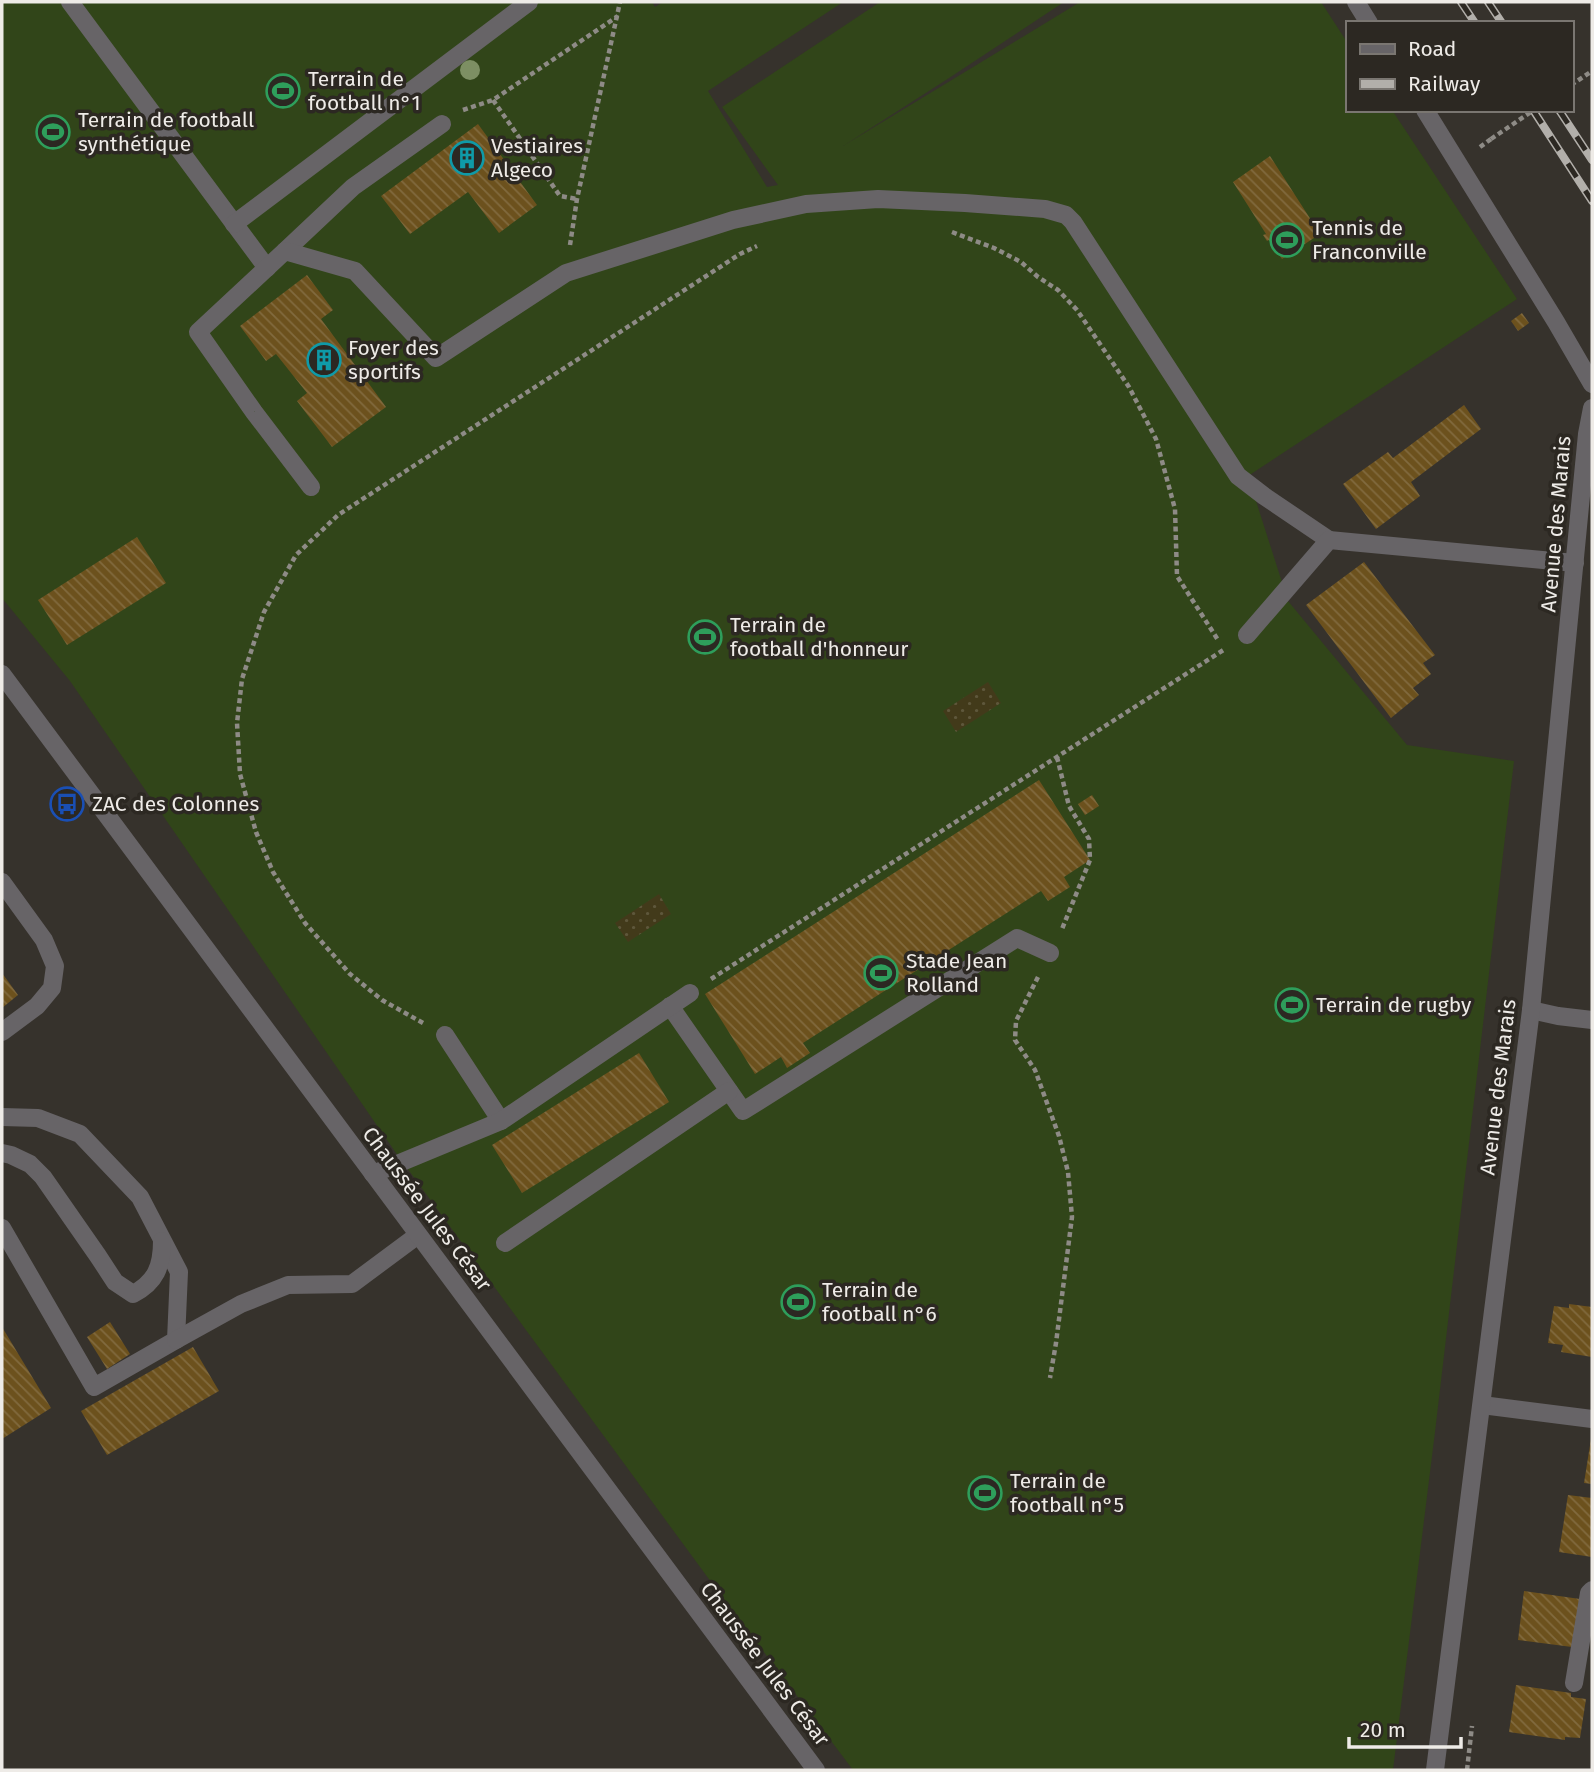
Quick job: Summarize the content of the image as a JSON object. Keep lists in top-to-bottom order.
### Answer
{
  "streets": {
    "street": ["Avenue des Marais", "Chaussée Jules César"]
  },
  "places": {
    "sports": [
      "Terrain de football n°1",
      "Terrain de football synthétique",
      "Tennis de Franconville",
      "Terrain de football d'honneur",
      "Stade Jean Rolland",
      "Terrain de rugby",
      "Terrain de football n°6",
      "Terrain de football n°5"
    ],
    "building": ["Vestiaires Algeco", "Foyer des sportifs"],
    "bus stop": ["ZAC des Colonnes"]
  },
  "legend": ["Road", "Railway"],
  "scale_bar": "20 m"
}
